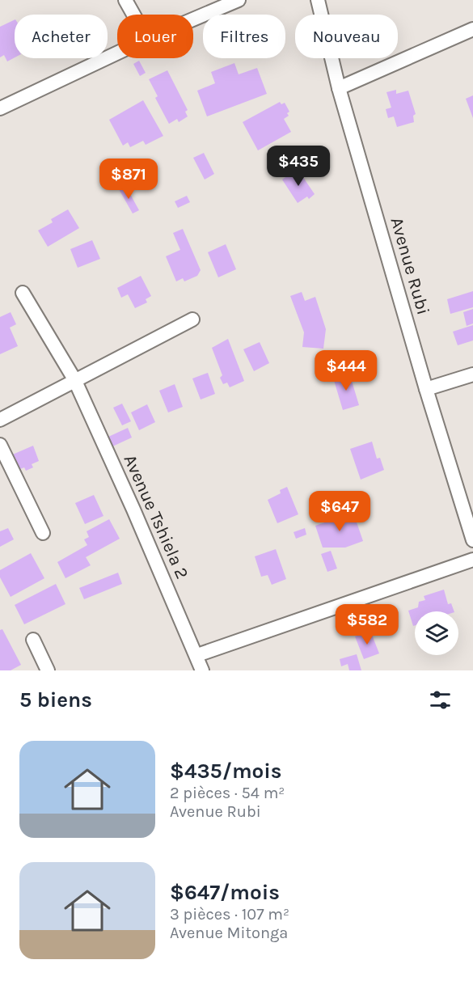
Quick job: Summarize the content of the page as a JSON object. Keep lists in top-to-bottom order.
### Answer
{
  "streets": {
    "street": ["Avenue Rubi", "Avenue Tshiela 2"]
  },
  "page": {
    "chip": [
      "Acheter",
      "Louer",
      "Filtres",
      "Nouveau"
    ],
    "price": [
      "$435",
      "$871",
      "$444",
      "$647",
      "$582"
    ],
    "heading": "5 biens",
    "list": [
      {
        "name": "$435/mois",
        "note": "2 pièces · 54 m² · Avenue Rubi"
      },
      {
        "name": "$647/mois",
        "note": "3 pièces · 107 m² · Avenue Mitonga"
      }
    ]
  }
}
